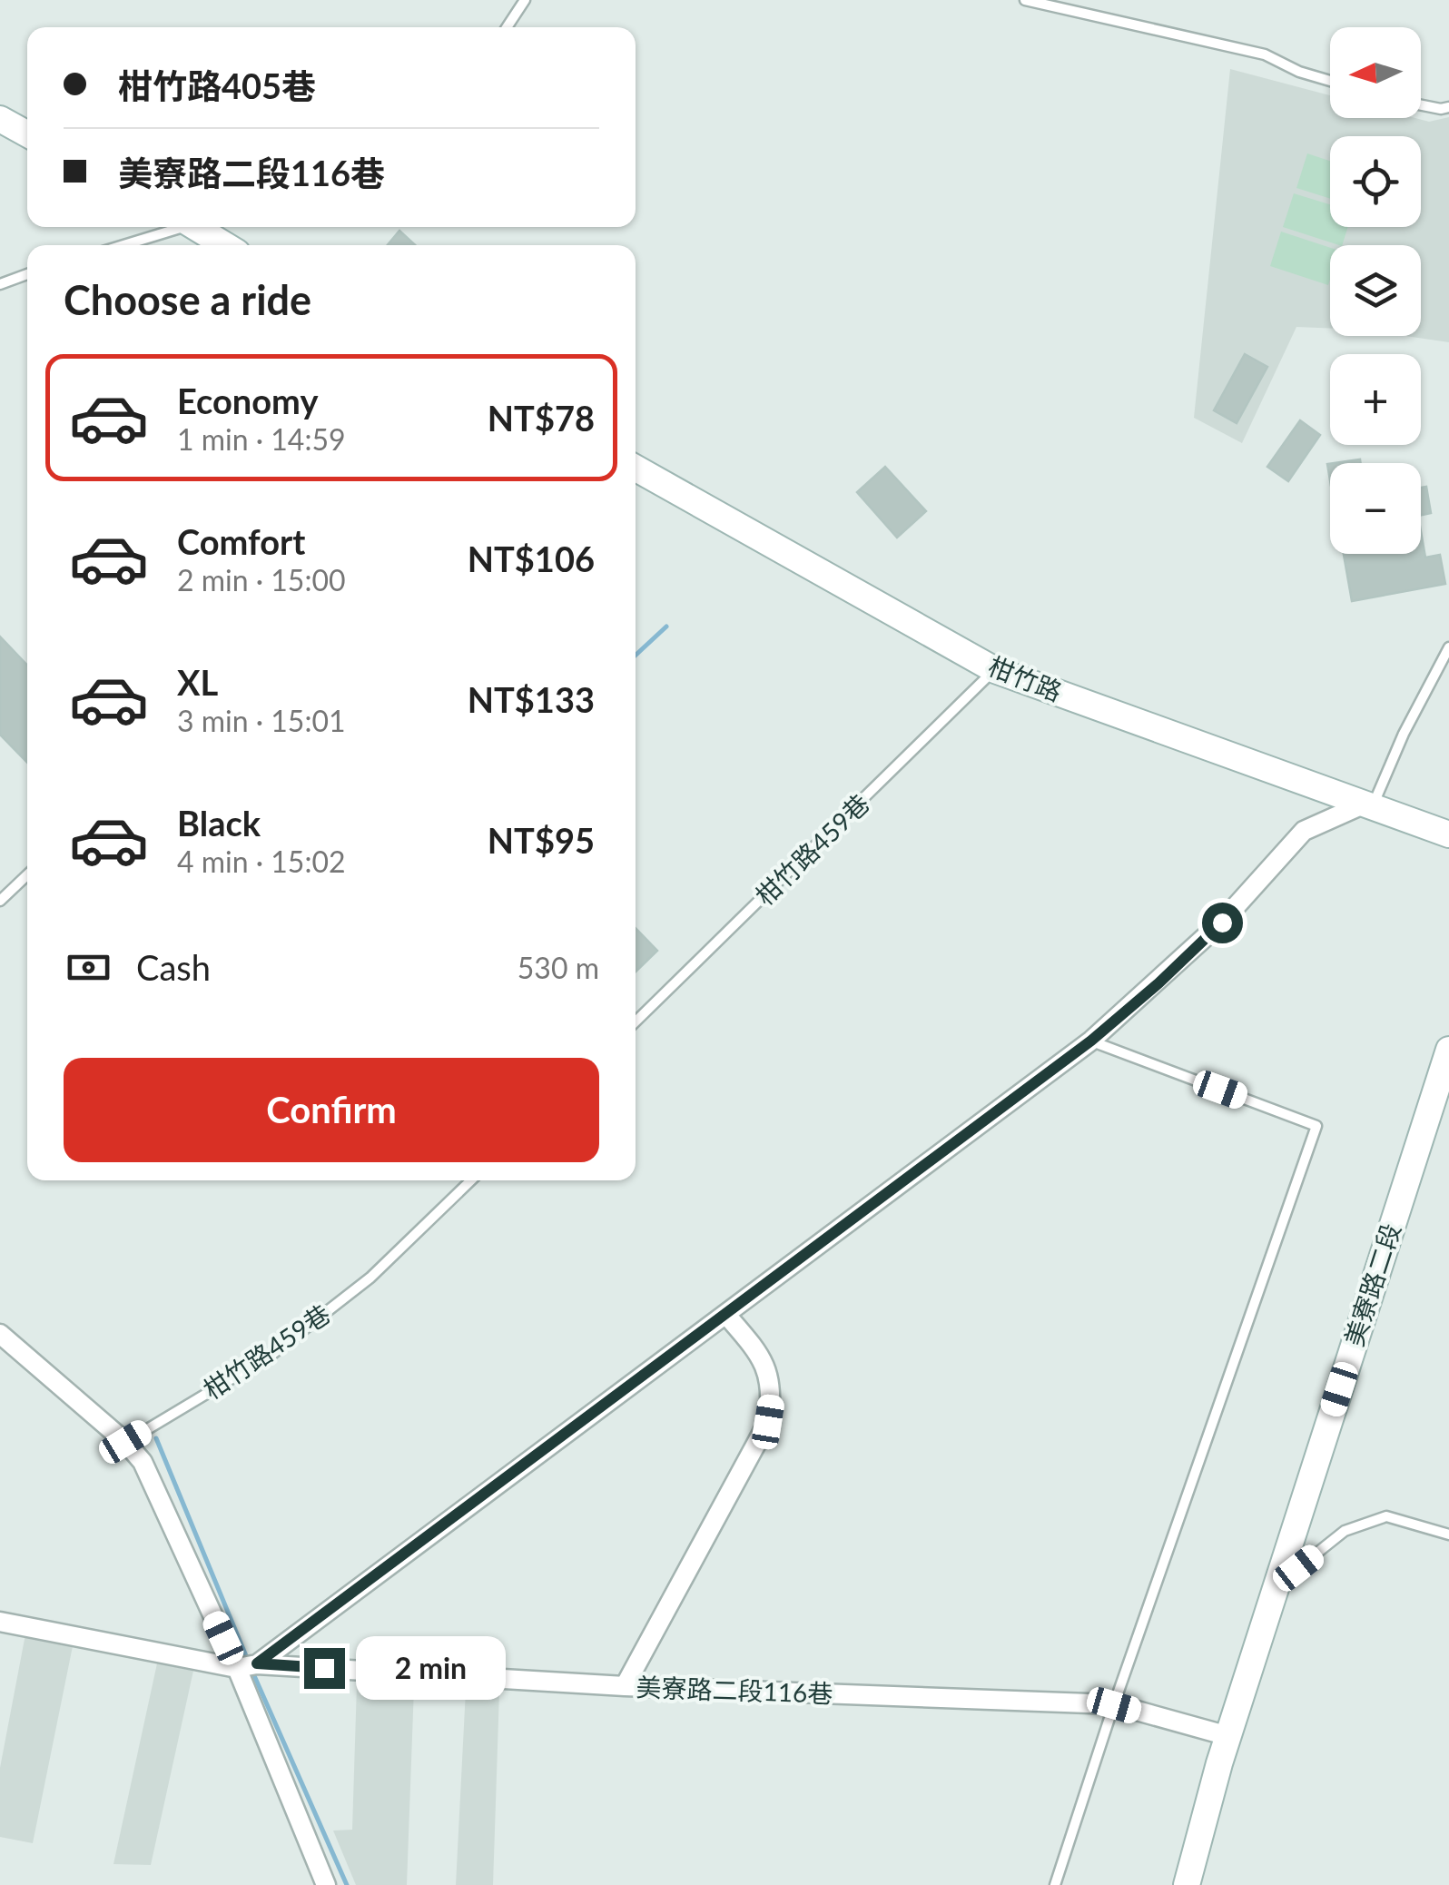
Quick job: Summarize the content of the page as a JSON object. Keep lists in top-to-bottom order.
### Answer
{
  "streets": {
    "street": ["柑竹路", "美寮路二段", "美寮路二段116巷"],
    "lane": ["柑竹路459巷"]
  },
  "crossings": [
    ["柑竹路", "柑竹路459巷"],
    ["美寮路二段", "美寮路二段116巷"]
  ],
  "north": "left",
  "page": {
    "map_buttons": ["+", "−"],
    "banner": ["柑竹路405巷", "美寮路二段116巷"],
    "heading": "Choose a ride",
    "list": [
      {
        "name": "Economy",
        "note": "1 min · 14:59",
        "value": "NT$78"
      },
      {
        "name": "Comfort",
        "note": "2 min · 15:00",
        "value": "NT$106"
      },
      {
        "name": "XL",
        "note": "3 min · 15:01",
        "value": "NT$133"
      },
      {
        "name": "Black",
        "note": "4 min · 15:02",
        "value": "NT$95"
      }
    ],
    "pay": ["Cash", "530 m"],
    "buttons": "Confirm",
    "bubble": "2 min"
  }
}
